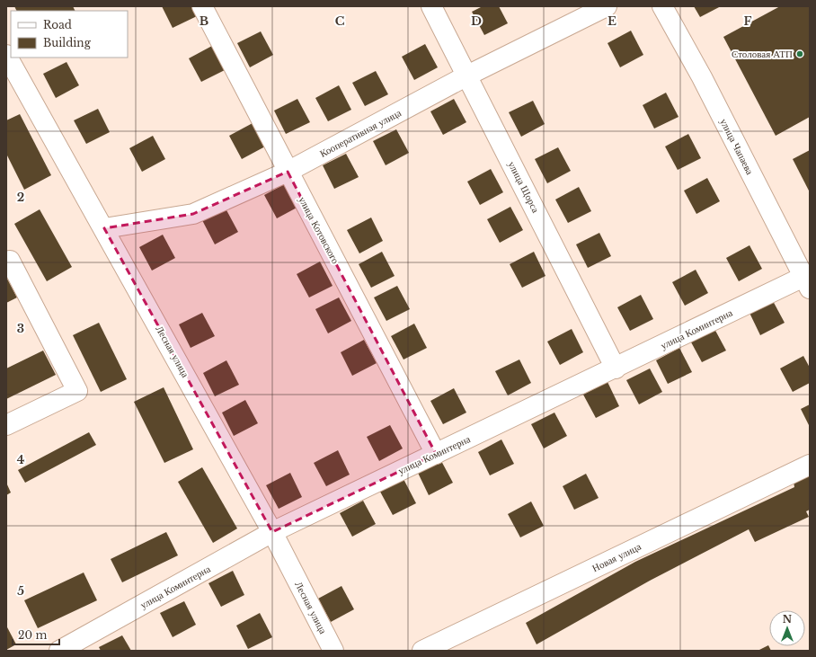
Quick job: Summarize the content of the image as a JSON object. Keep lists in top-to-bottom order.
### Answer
{
  "streets": {
    "street": [
      "Кооперативная улица",
      "улица Чапаева",
      "улица Щорса",
      "улица Котовского",
      "улица Коминтерна",
      "Лесная улица",
      "Новая улица"
    ]
  },
  "crossings": [
    ["Кооперативная улица", "улица Щорса"],
    ["Кооперативная улица", "улица Котовского"],
    ["Кооперативная улица", "Лесная улица"],
    ["улица Чапаева", "улица Коминтерна"],
    ["улица Щорса", "улица Коминтерна"],
    ["улица Котовского", "улица Коминтерна"],
    ["улица Коминтерна", "Лесная улица"]
  ],
  "places": ["Столовая АТП"],
  "legend": ["Road", "Building"],
  "scale_bar": "20 m",
  "north": "top",
  "grid": {
    "columns": [
      "B",
      "C",
      "D",
      "E",
      "F"
    ],
    "rows": [
      "2",
      "3",
      "4",
      "5"
    ]
  }
}
